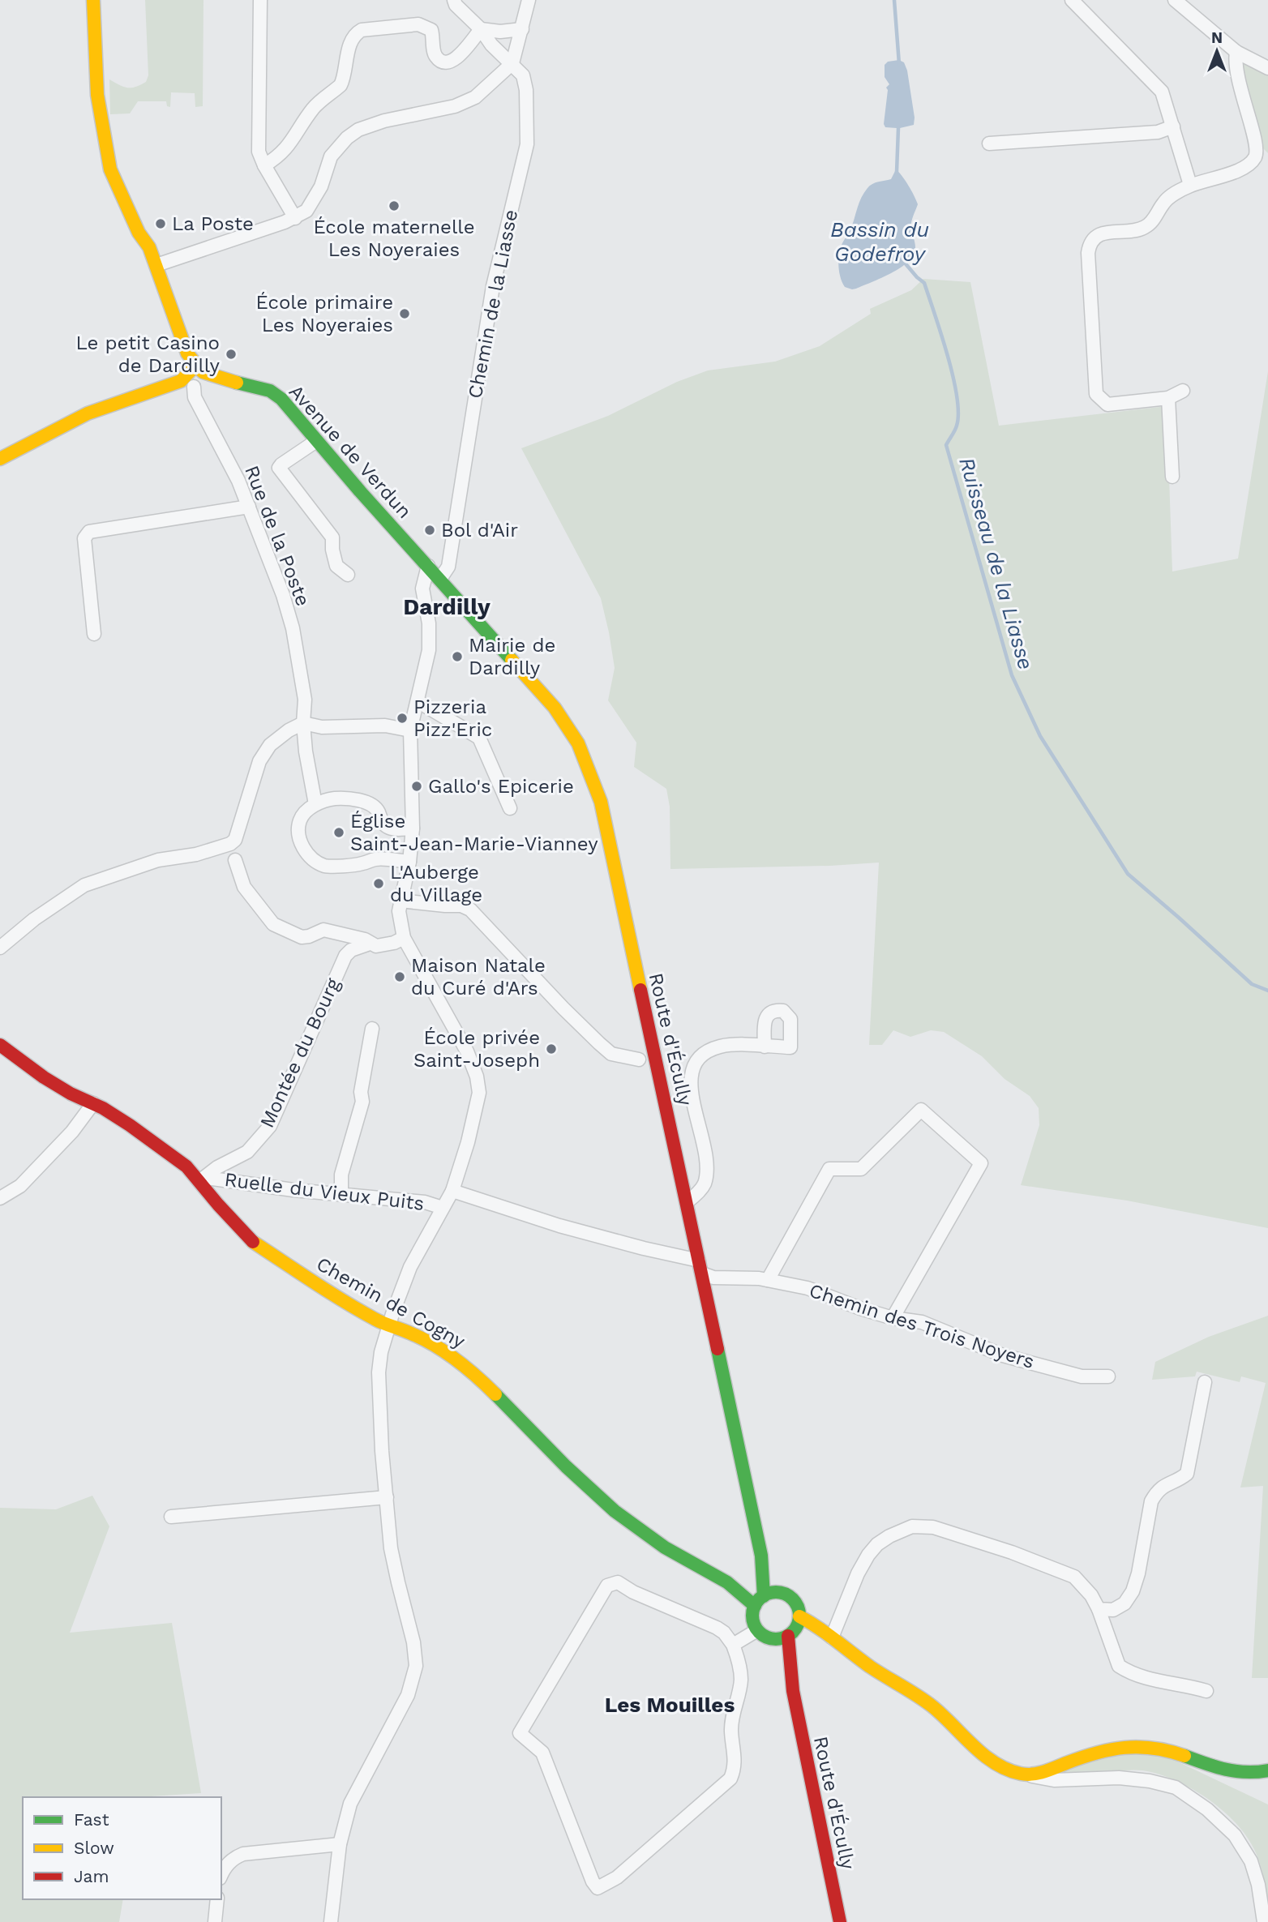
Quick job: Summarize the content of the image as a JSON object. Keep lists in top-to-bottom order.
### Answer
{
  "streets": {
    "street": [
      "Chemin de la Liasse",
      "Avenue de Verdun",
      "Rue de la Poste",
      "Route d'Écully",
      "Montée du Bourg",
      "Ruelle du Vieux Puits",
      "Chemin de Cogny",
      "Chemin des Trois Noyers"
    ]
  },
  "crossings": [
    ["Chemin de la Liasse", "Avenue de Verdun"],
    ["Chemin de la Liasse", "Route d'Écully"],
    ["Avenue de Verdun", "Route d'Écully"],
    ["Route d'Écully", "Chemin de Cogny"],
    ["Route d'Écully", "Chemin des Trois Noyers"],
    ["Montée du Bourg", "Ruelle du Vieux Puits"],
    ["Montée du Bourg", "Chemin de Cogny"],
    ["Ruelle du Vieux Puits", "Chemin de Cogny"]
  ],
  "districts": ["Dardilly", "Les Mouilles"],
  "water": ["Bassin du Godefroy", "Ruisseau de la Liasse"],
  "places": [
    "École maternelle Les Noyeraies",
    "La Poste",
    "École primaire Les Noyeraies",
    "Le petit Casino de Dardilly",
    "Bol d'Air",
    "Mairie de Dardilly",
    "Pizzeria Pizz'Eric",
    "Gallo's Epicerie",
    "Église Saint-Jean-Marie-Vianney",
    "L'Auberge du Village",
    "Maison Natale du Curé d'Ars",
    "École privée Saint-Joseph"
  ],
  "legend": ["Fast", "Slow", "Jam"],
  "north": "top"
}
